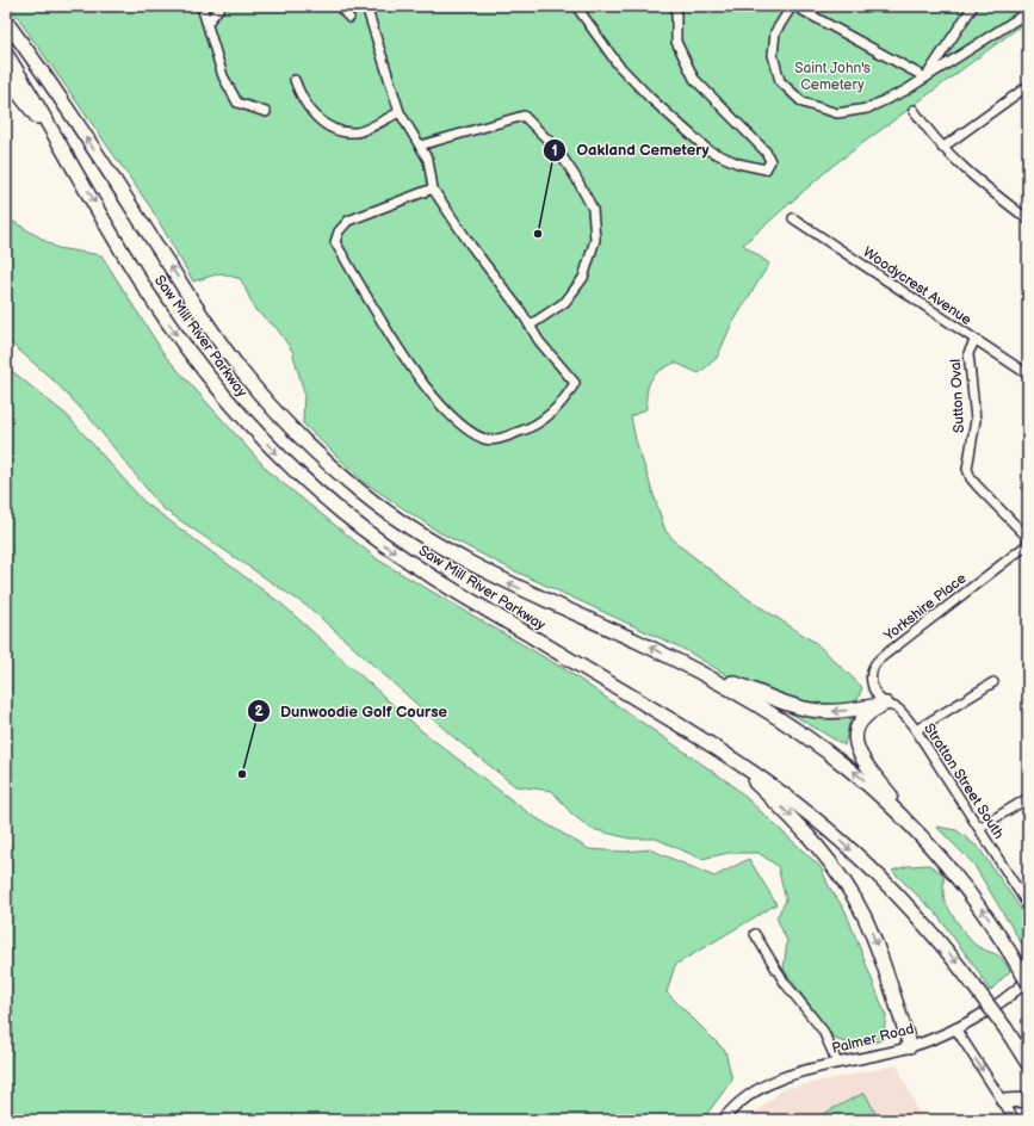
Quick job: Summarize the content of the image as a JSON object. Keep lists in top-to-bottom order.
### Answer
{
  "streets": {
    "highway": ["Saw Mill River Parkway"],
    "street": [
      "Woodycrest Avenue",
      "Sutton Oval",
      "Yorkshire Place",
      "Stratton Street South",
      "Palmer Road"
    ]
  },
  "crossings": [
    ["Woodycrest Avenue", "Sutton Oval"],
    ["Yorkshire Place", "Stratton Street South"]
  ],
  "parks": ["Saint John's Cemetery"],
  "places": ["Oakland Cemetery", "Dunwoodie Golf Course"]
}
